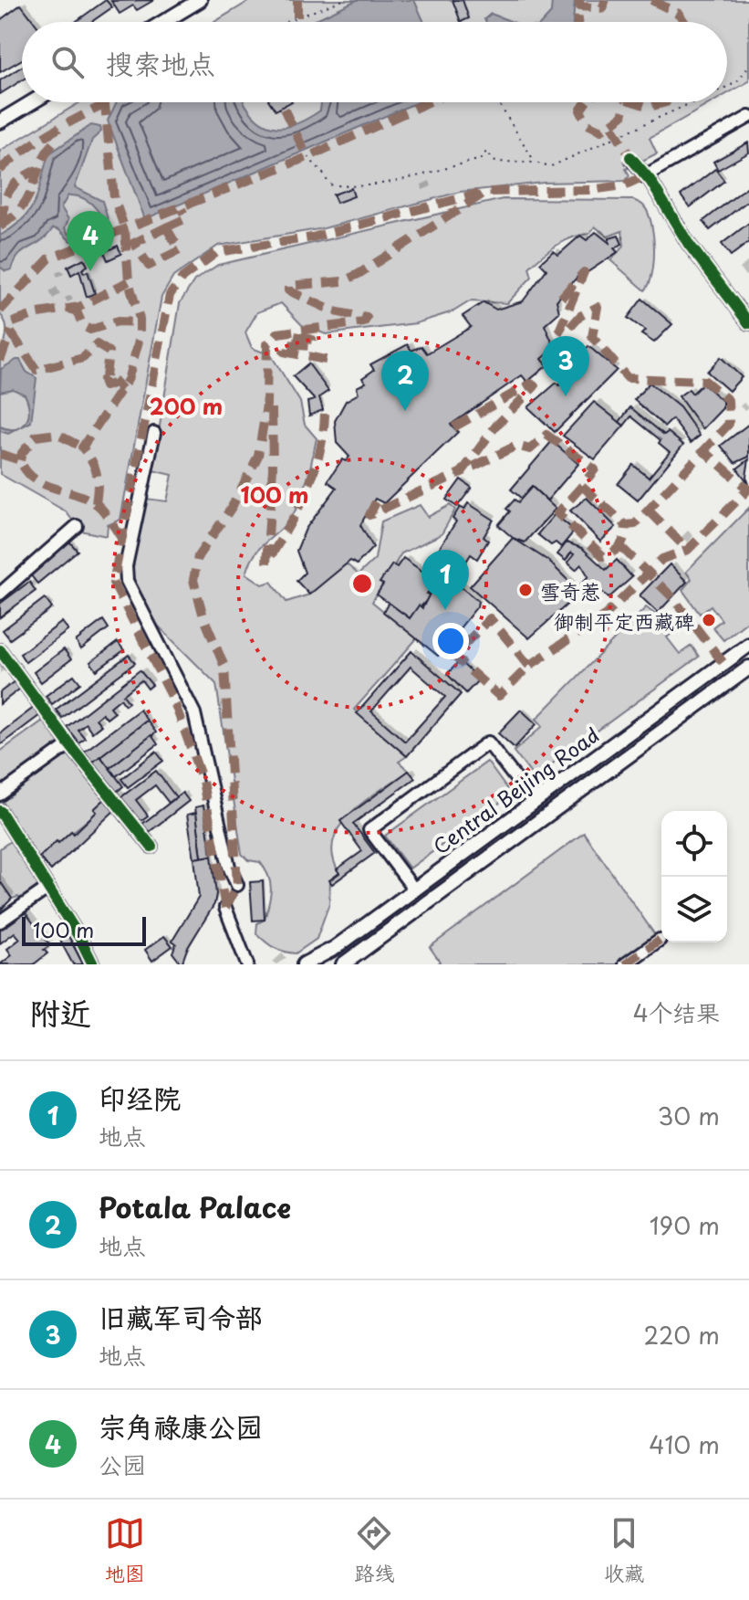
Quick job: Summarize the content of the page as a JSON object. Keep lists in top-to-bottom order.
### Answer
{
  "streets": {
    "main road": ["Central Beijing Road"]
  },
  "places": ["雪奇惹", "御制平定西藏碑"],
  "scale_bar": "100 m",
  "page": {
    "search": "搜索地点",
    "pins": [
      "4",
      "3",
      "2",
      "1"
    ],
    "scale": "100 m",
    "heading": ["附近", "4个结果"],
    "list": [
      {
        "mark": "1",
        "name": "印经院",
        "note": "地点",
        "value": "30 m"
      },
      {
        "mark": "2",
        "name": "Potala Palace",
        "note": "地点",
        "value": "190 m"
      },
      {
        "mark": "3",
        "name": "旧藏军司令部",
        "note": "地点",
        "value": "220 m"
      },
      {
        "mark": "4",
        "name": "宗角禄康公园",
        "note": "公园",
        "value": "410 m"
      }
    ],
    "nav": ["地图", "路线", "收藏"]
  },
  "rings": ["200 m", "100 m"]
}
